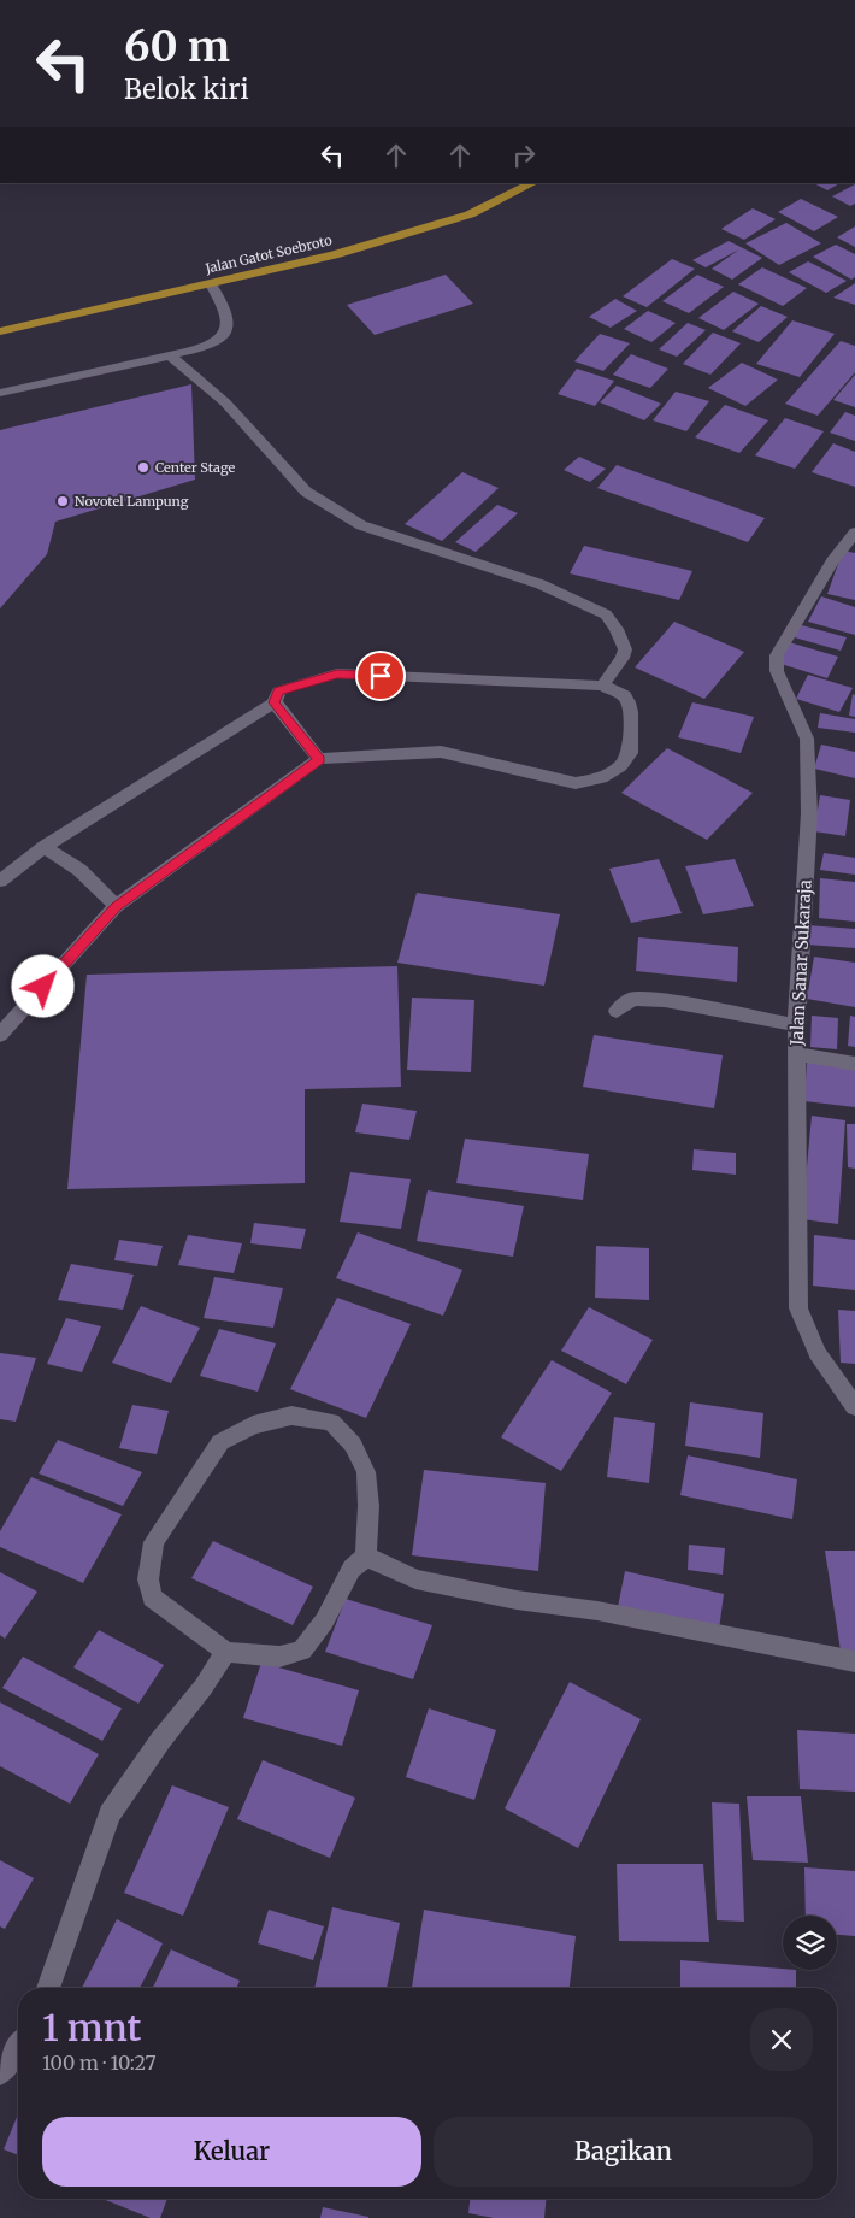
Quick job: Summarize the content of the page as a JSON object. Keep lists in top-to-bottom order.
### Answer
{
  "streets": {
    "main road": ["Jalan Gatot Soebroto"],
    "street": ["Jalan Sanar Sukaraja"]
  },
  "places": ["Center Stage", "Novotel Lampung"],
  "page": {
    "turn": ["60 m", "Belok kiri"],
    "heading": ["1 mnt", "100 m · 10:27"],
    "buttons": ["Keluar", "Bagikan"]
  }
}
